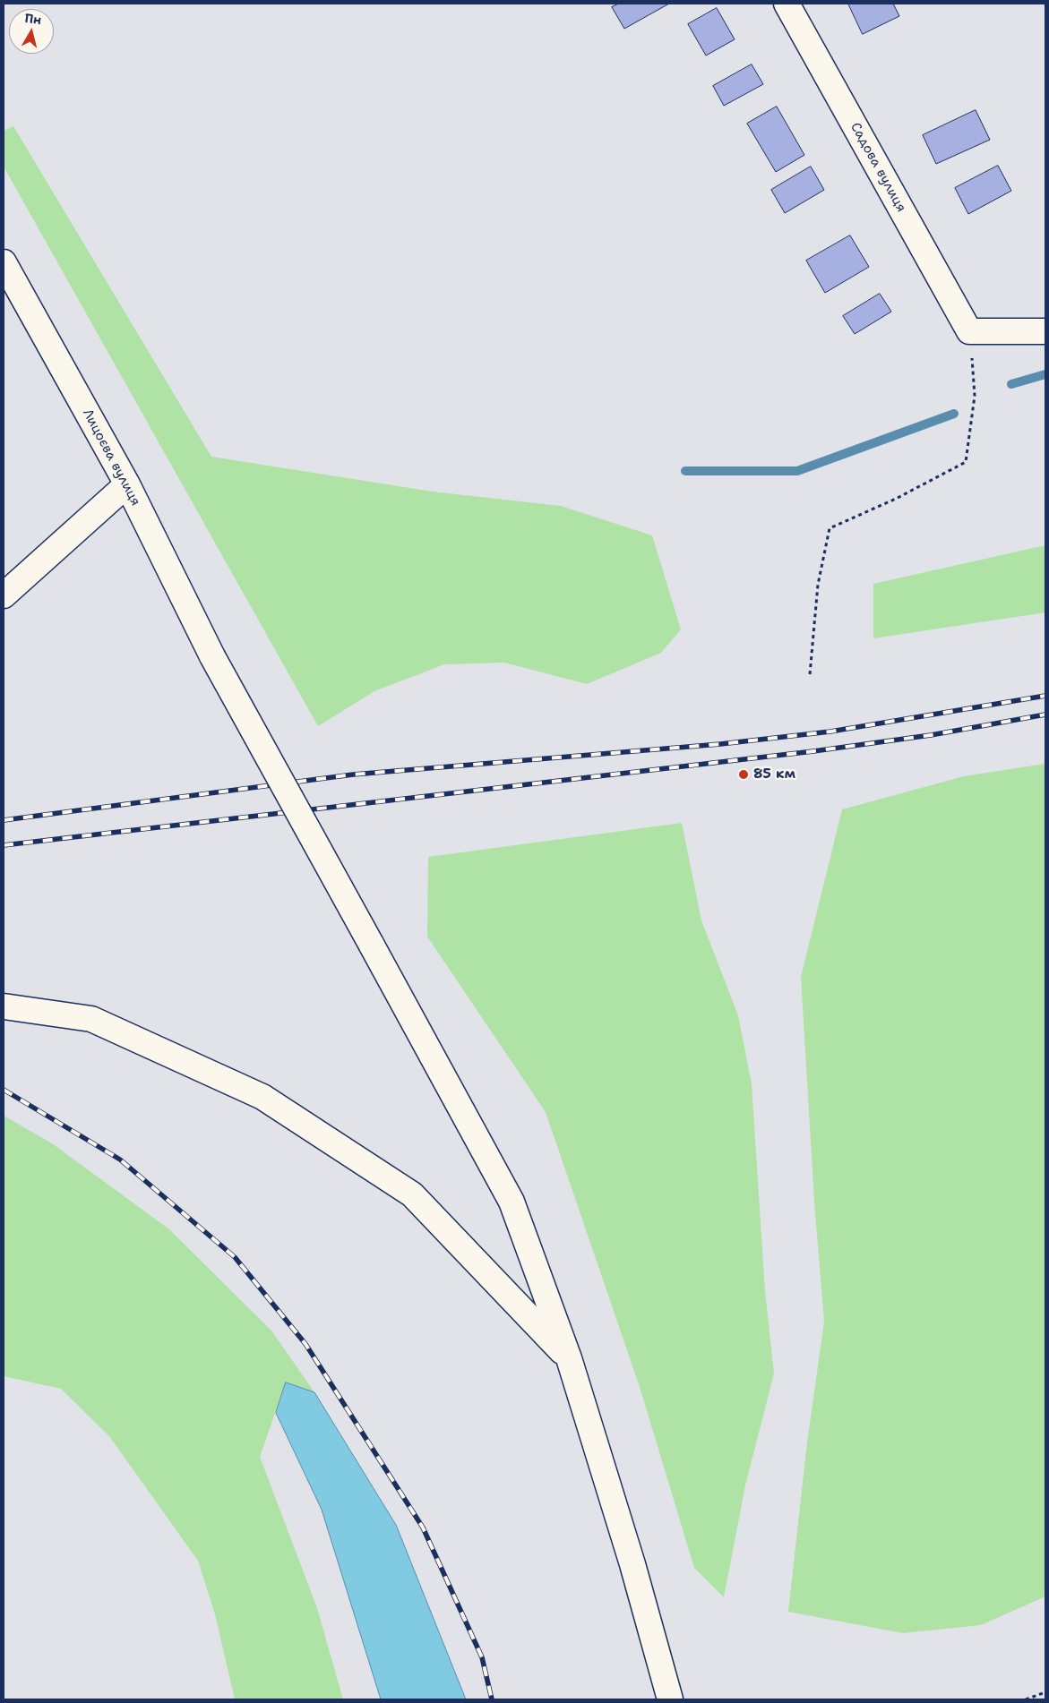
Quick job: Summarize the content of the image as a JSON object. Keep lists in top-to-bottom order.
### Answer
{
  "streets": {
    "street": ["Садова вулиця", "Лицоєва вулиця"]
  },
  "places": ["85 км"],
  "north": "top"
}
